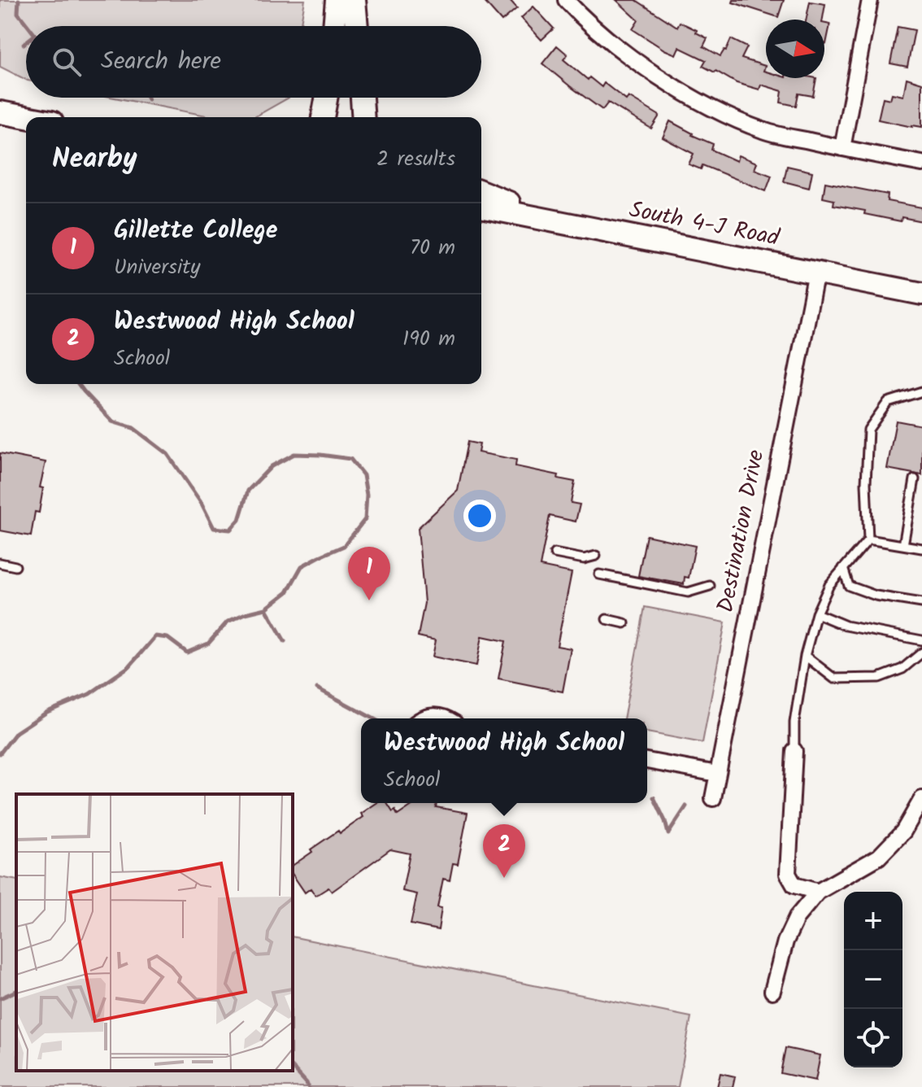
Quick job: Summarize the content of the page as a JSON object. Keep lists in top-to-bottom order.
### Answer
{
  "streets": {
    "main road": ["South 4-J Road"],
    "street": ["Destination Drive"]
  },
  "crossings": [
    ["South 4-J Road", "Destination Drive"]
  ],
  "north": "right",
  "page": {
    "search": "Search here",
    "heading": ["Nearby", "2 results"],
    "list": [
      {
        "mark": "1",
        "name": "Gillette College",
        "note": "University",
        "value": "70 m"
      },
      {
        "mark": "2",
        "name": "Westwood High School",
        "note": "School",
        "value": "190 m"
      }
    ],
    "pins": ["1", "2"],
    "popup": ["Westwood High School", "School"],
    "map_buttons": ["+", "−"]
  }
}
